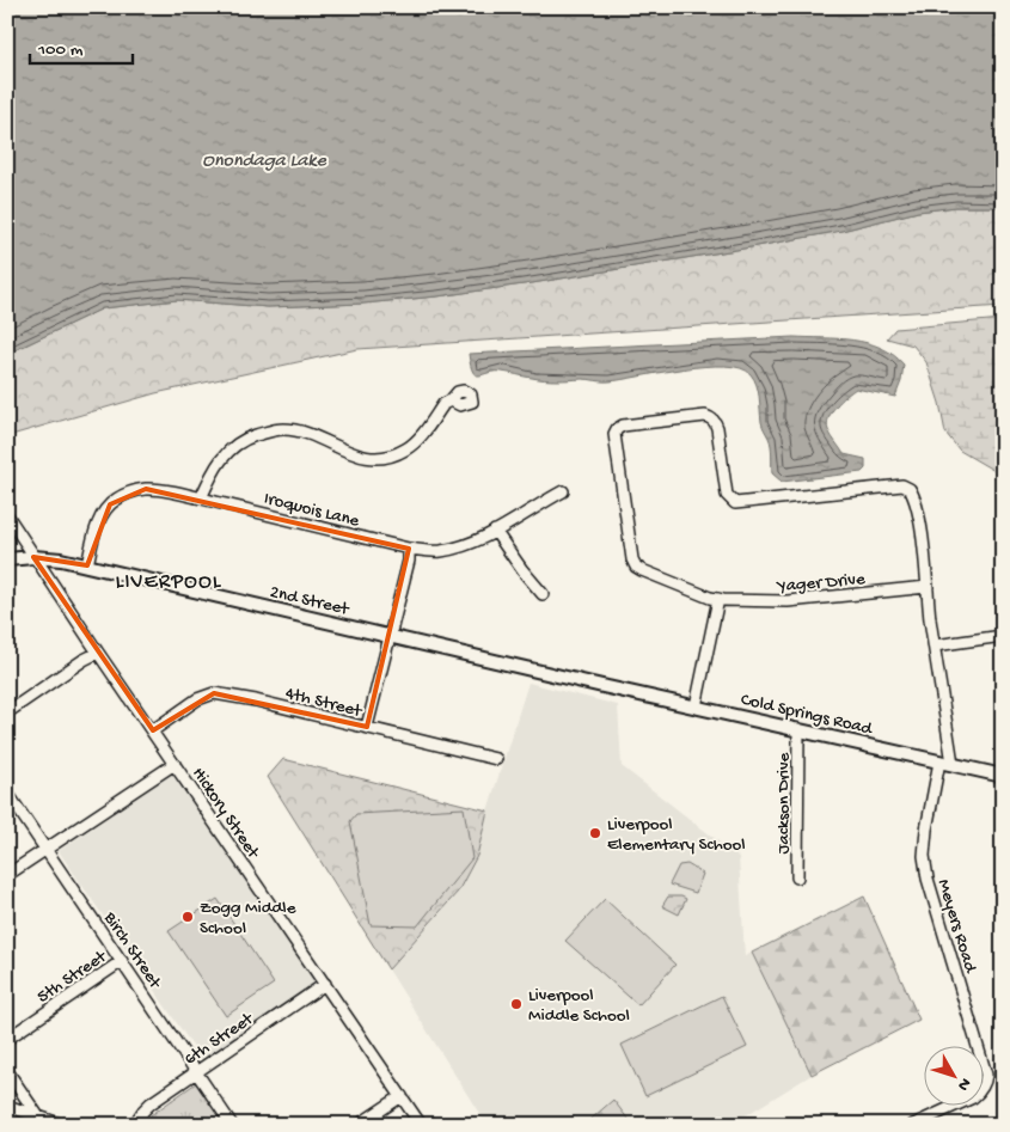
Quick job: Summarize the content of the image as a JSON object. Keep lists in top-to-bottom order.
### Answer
{
  "streets": {
    "main road": ["2nd Street", "Cold Springs Road"],
    "street": [
      "Iroquois Lane",
      "Yager Drive",
      "4th Street",
      "Jackson Drive",
      "Hickory Street",
      "Meyers Road",
      "Birch Street",
      "5th Street",
      "6th Street"
    ]
  },
  "crossings": [
    ["Iroquois Lane", "2nd Street"],
    ["Yager Drive", "Meyers Road"],
    ["2nd Street", "Cold Springs Road"],
    ["2nd Street", "Hickory Street"],
    ["4th Street", "Hickory Street"],
    ["Cold Springs Road", "Jackson Drive"],
    ["Cold Springs Road", "Meyers Road"],
    ["Hickory Street", "6th Street"],
    ["Birch Street", "5th Street"],
    ["Birch Street", "6th Street"]
  ],
  "districts": ["LIVERPOOL"],
  "water": ["Onondaga Lake"],
  "places": ["Liverpool Elementary School", "Zogg Middle School", "Liverpool Middle School"],
  "scale_bar": "100 m",
  "north": "bottom right"
}
